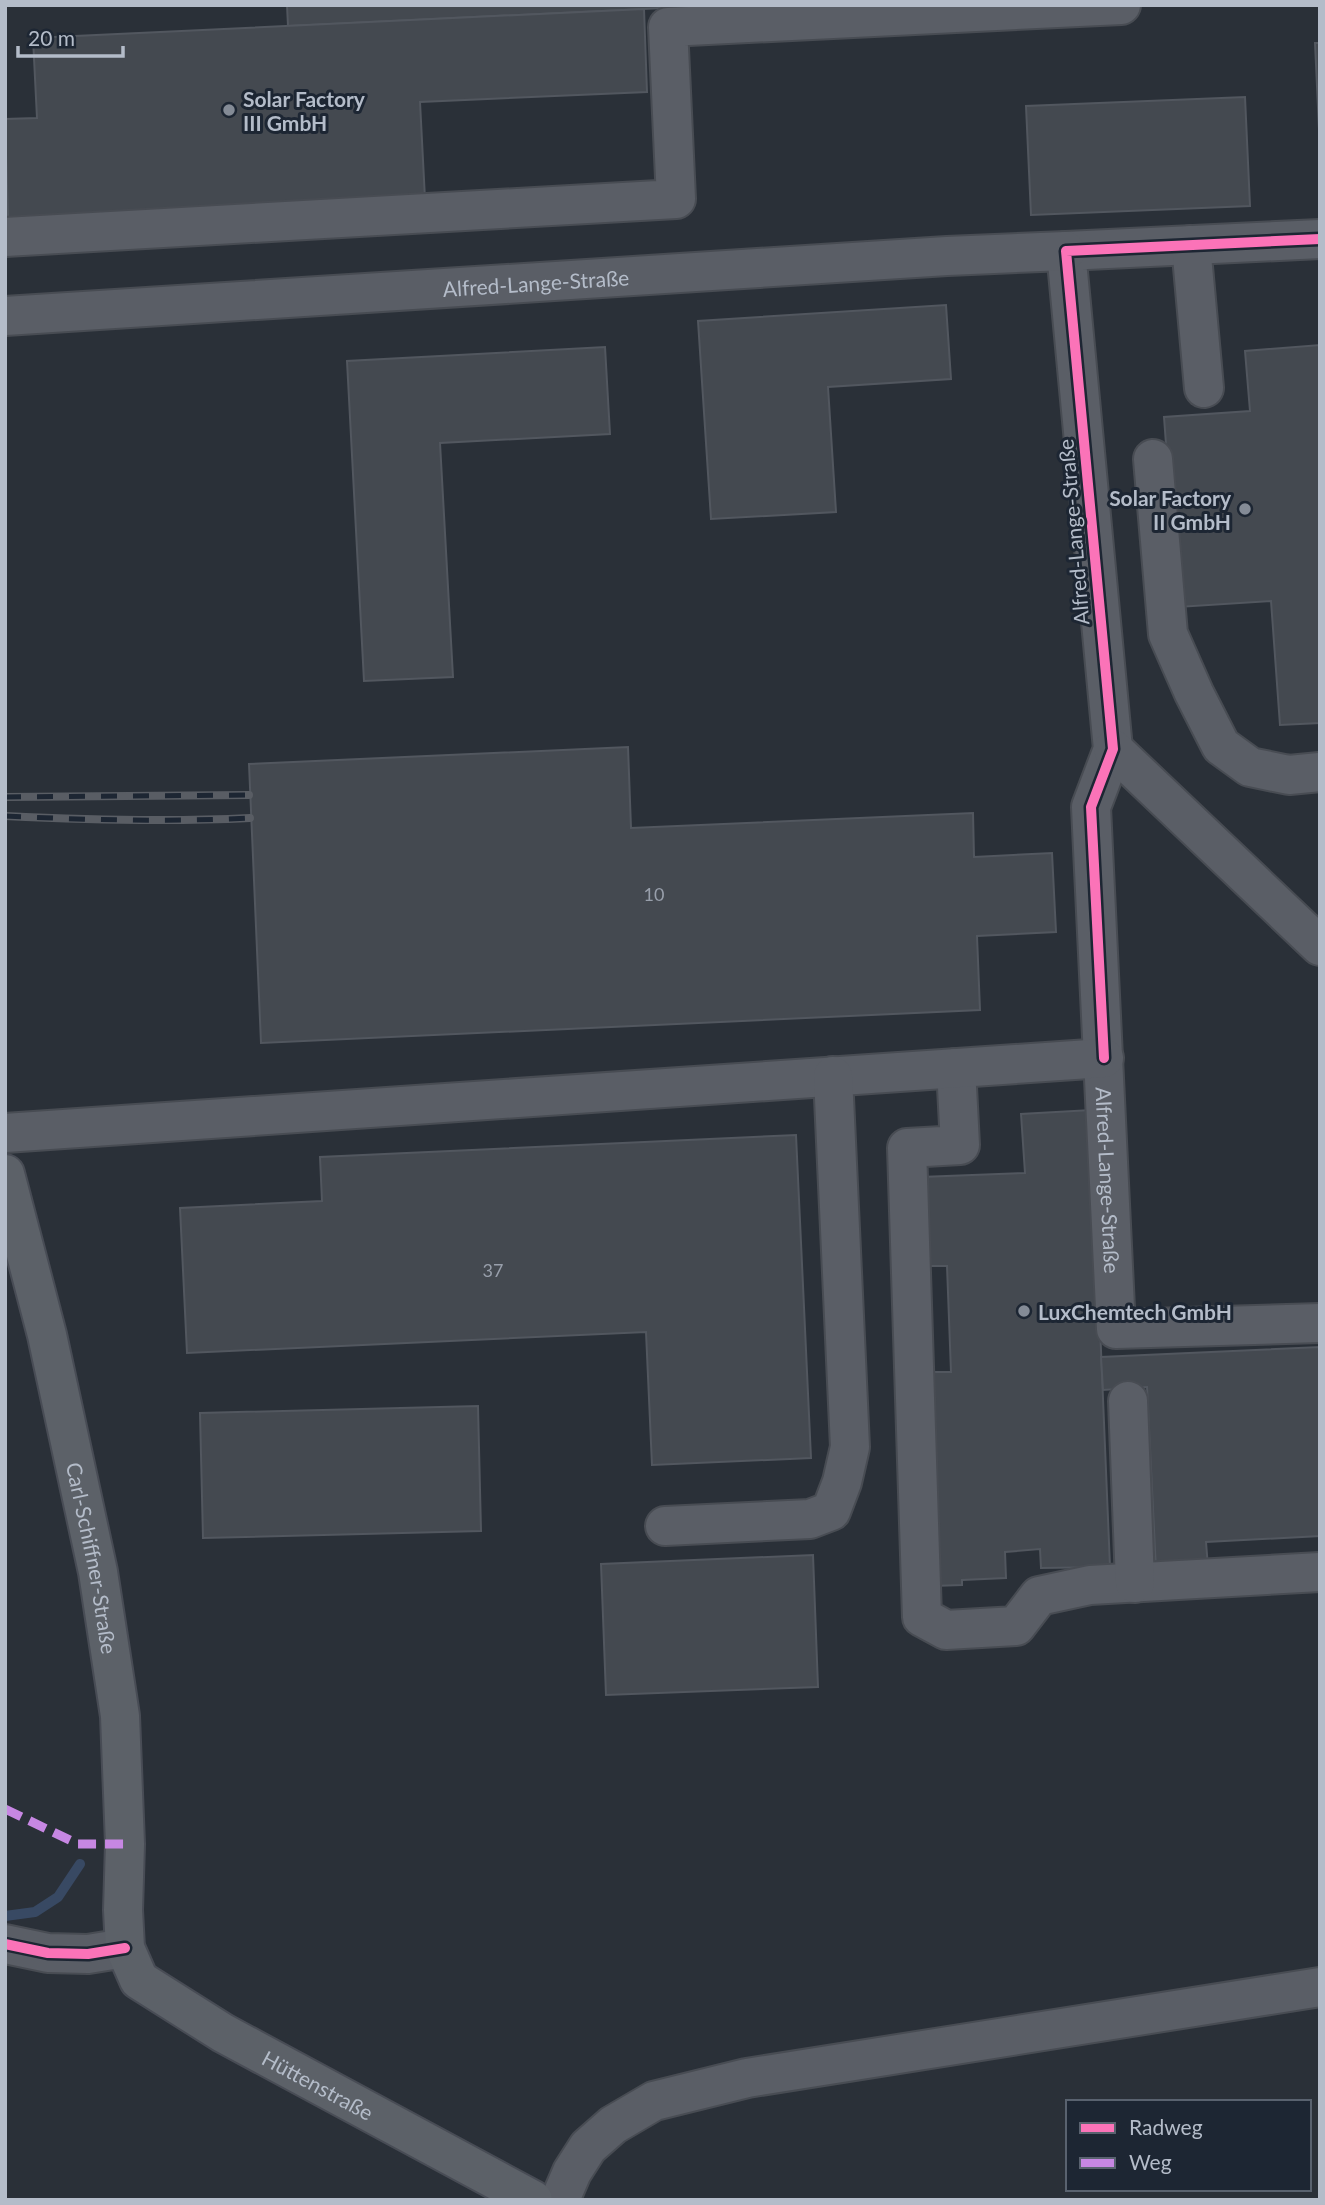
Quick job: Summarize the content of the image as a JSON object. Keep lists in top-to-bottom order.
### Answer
{
  "streets": {
    "main road": ["Carl-Schiffner-Straße", "Hüttenstraße"],
    "street": ["Alfred-Lange-Straße"]
  },
  "crossings": [
    ["Carl-Schiffner-Straße", "Hüttenstraße"]
  ],
  "places": ["Solar Factory III GmbH", "Solar Factory II GmbH", "LuxChemtech GmbH"],
  "house_numbers": ["10", "37"],
  "legend": ["Radweg", "Weg"],
  "scale_bar": "20 m"
}
